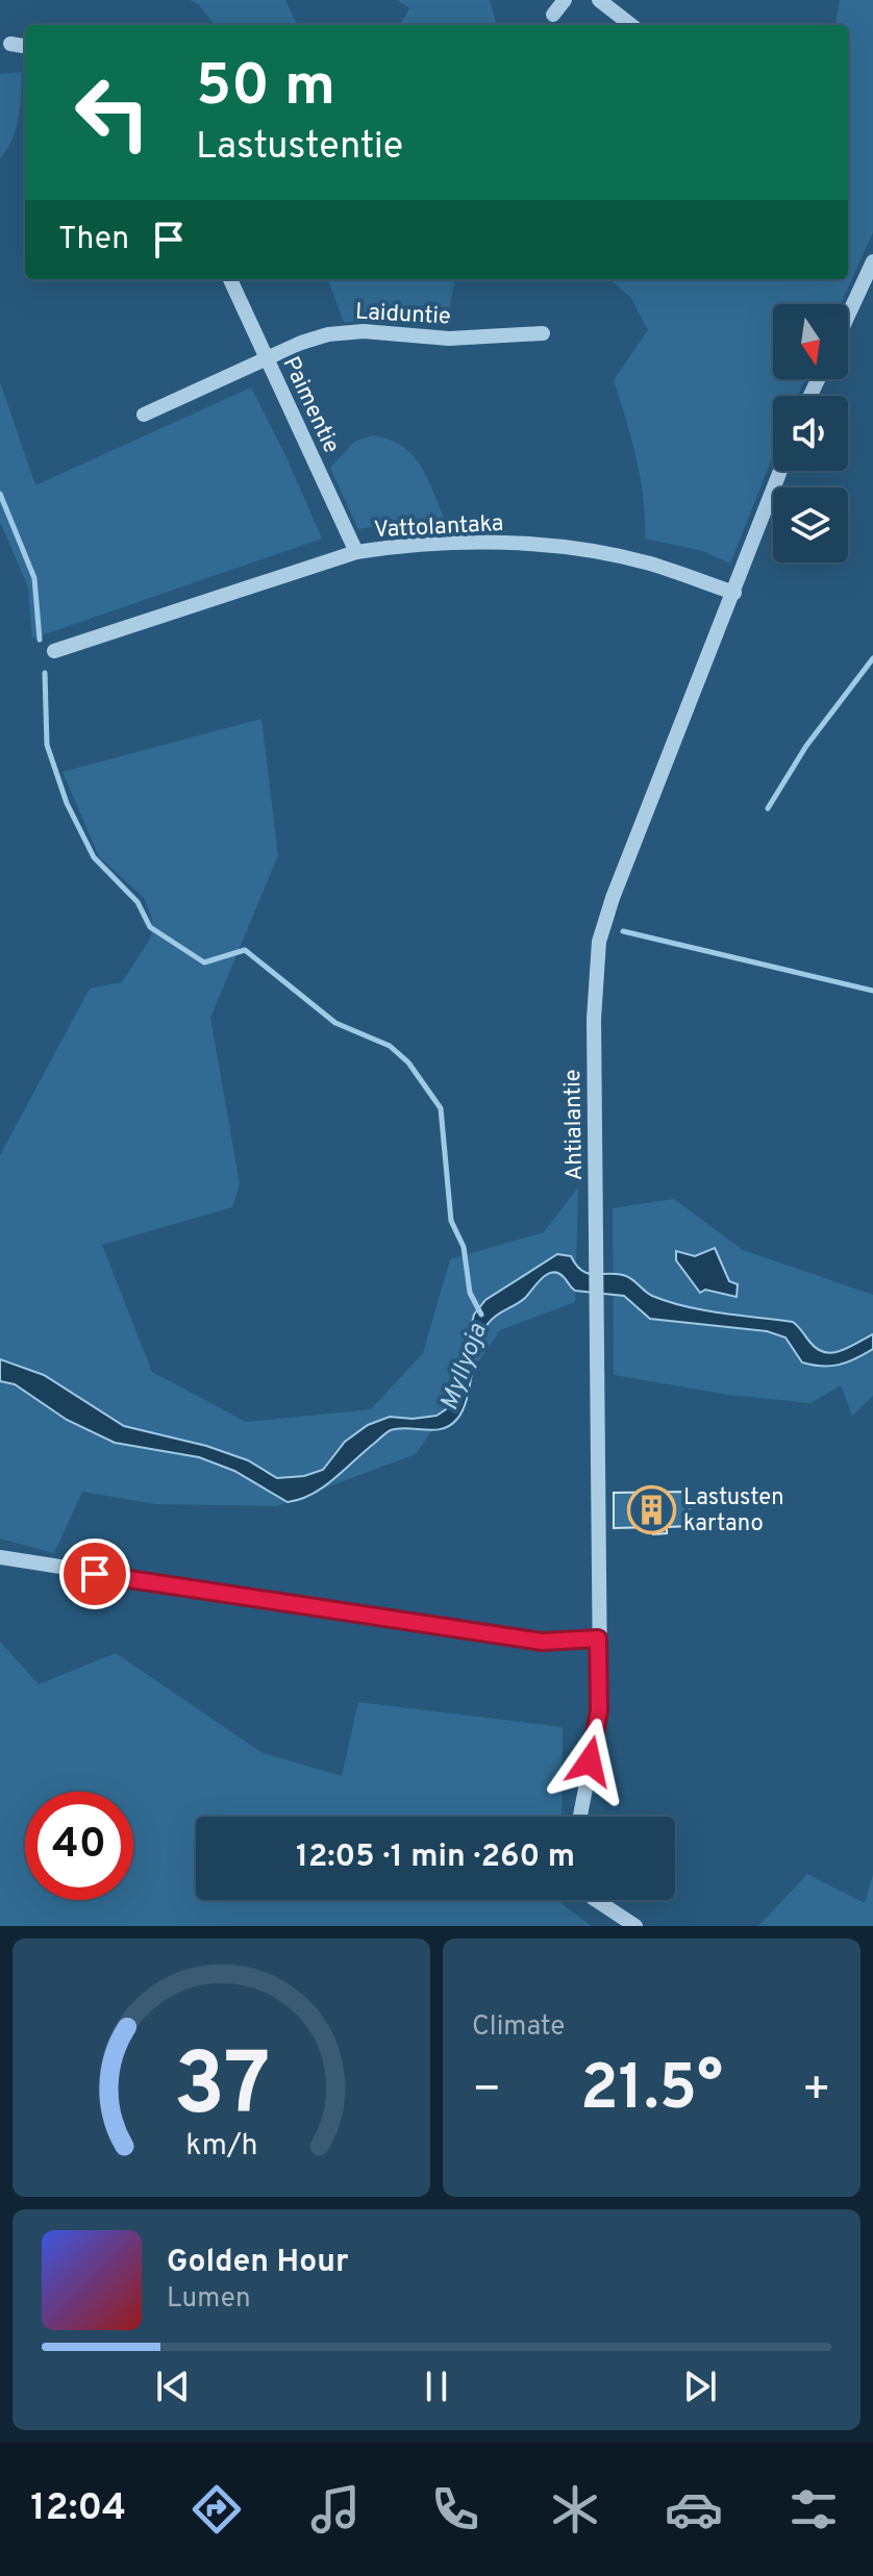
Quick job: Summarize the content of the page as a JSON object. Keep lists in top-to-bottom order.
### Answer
{
  "streets": {
    "street": [
      "Laiduntie",
      "Paimentie",
      "Vattolantaka",
      "Ahtialantie"
    ]
  },
  "crossings": [
    ["Laiduntie", "Paimentie"],
    ["Paimentie", "Vattolantaka"],
    ["Vattolantaka", "Ahtialantie"]
  ],
  "water": ["Myllyoja"],
  "places": {
    "building": ["Lastusten kartano"]
  },
  "north": "bottom",
  "page": {
    "turn": ["50 m", "Lastustentie"],
    "then": "Then",
    "limit": "40",
    "trip": "12:05 · 1 min · 260 m",
    "tile": "Climate",
    "heat": ["−", "21.5°", "+"],
    "song": ["Golden Hour", "Lumen"],
    "tabs": "12:04",
    "gauge": ["37", "km/h"]
  }
}
